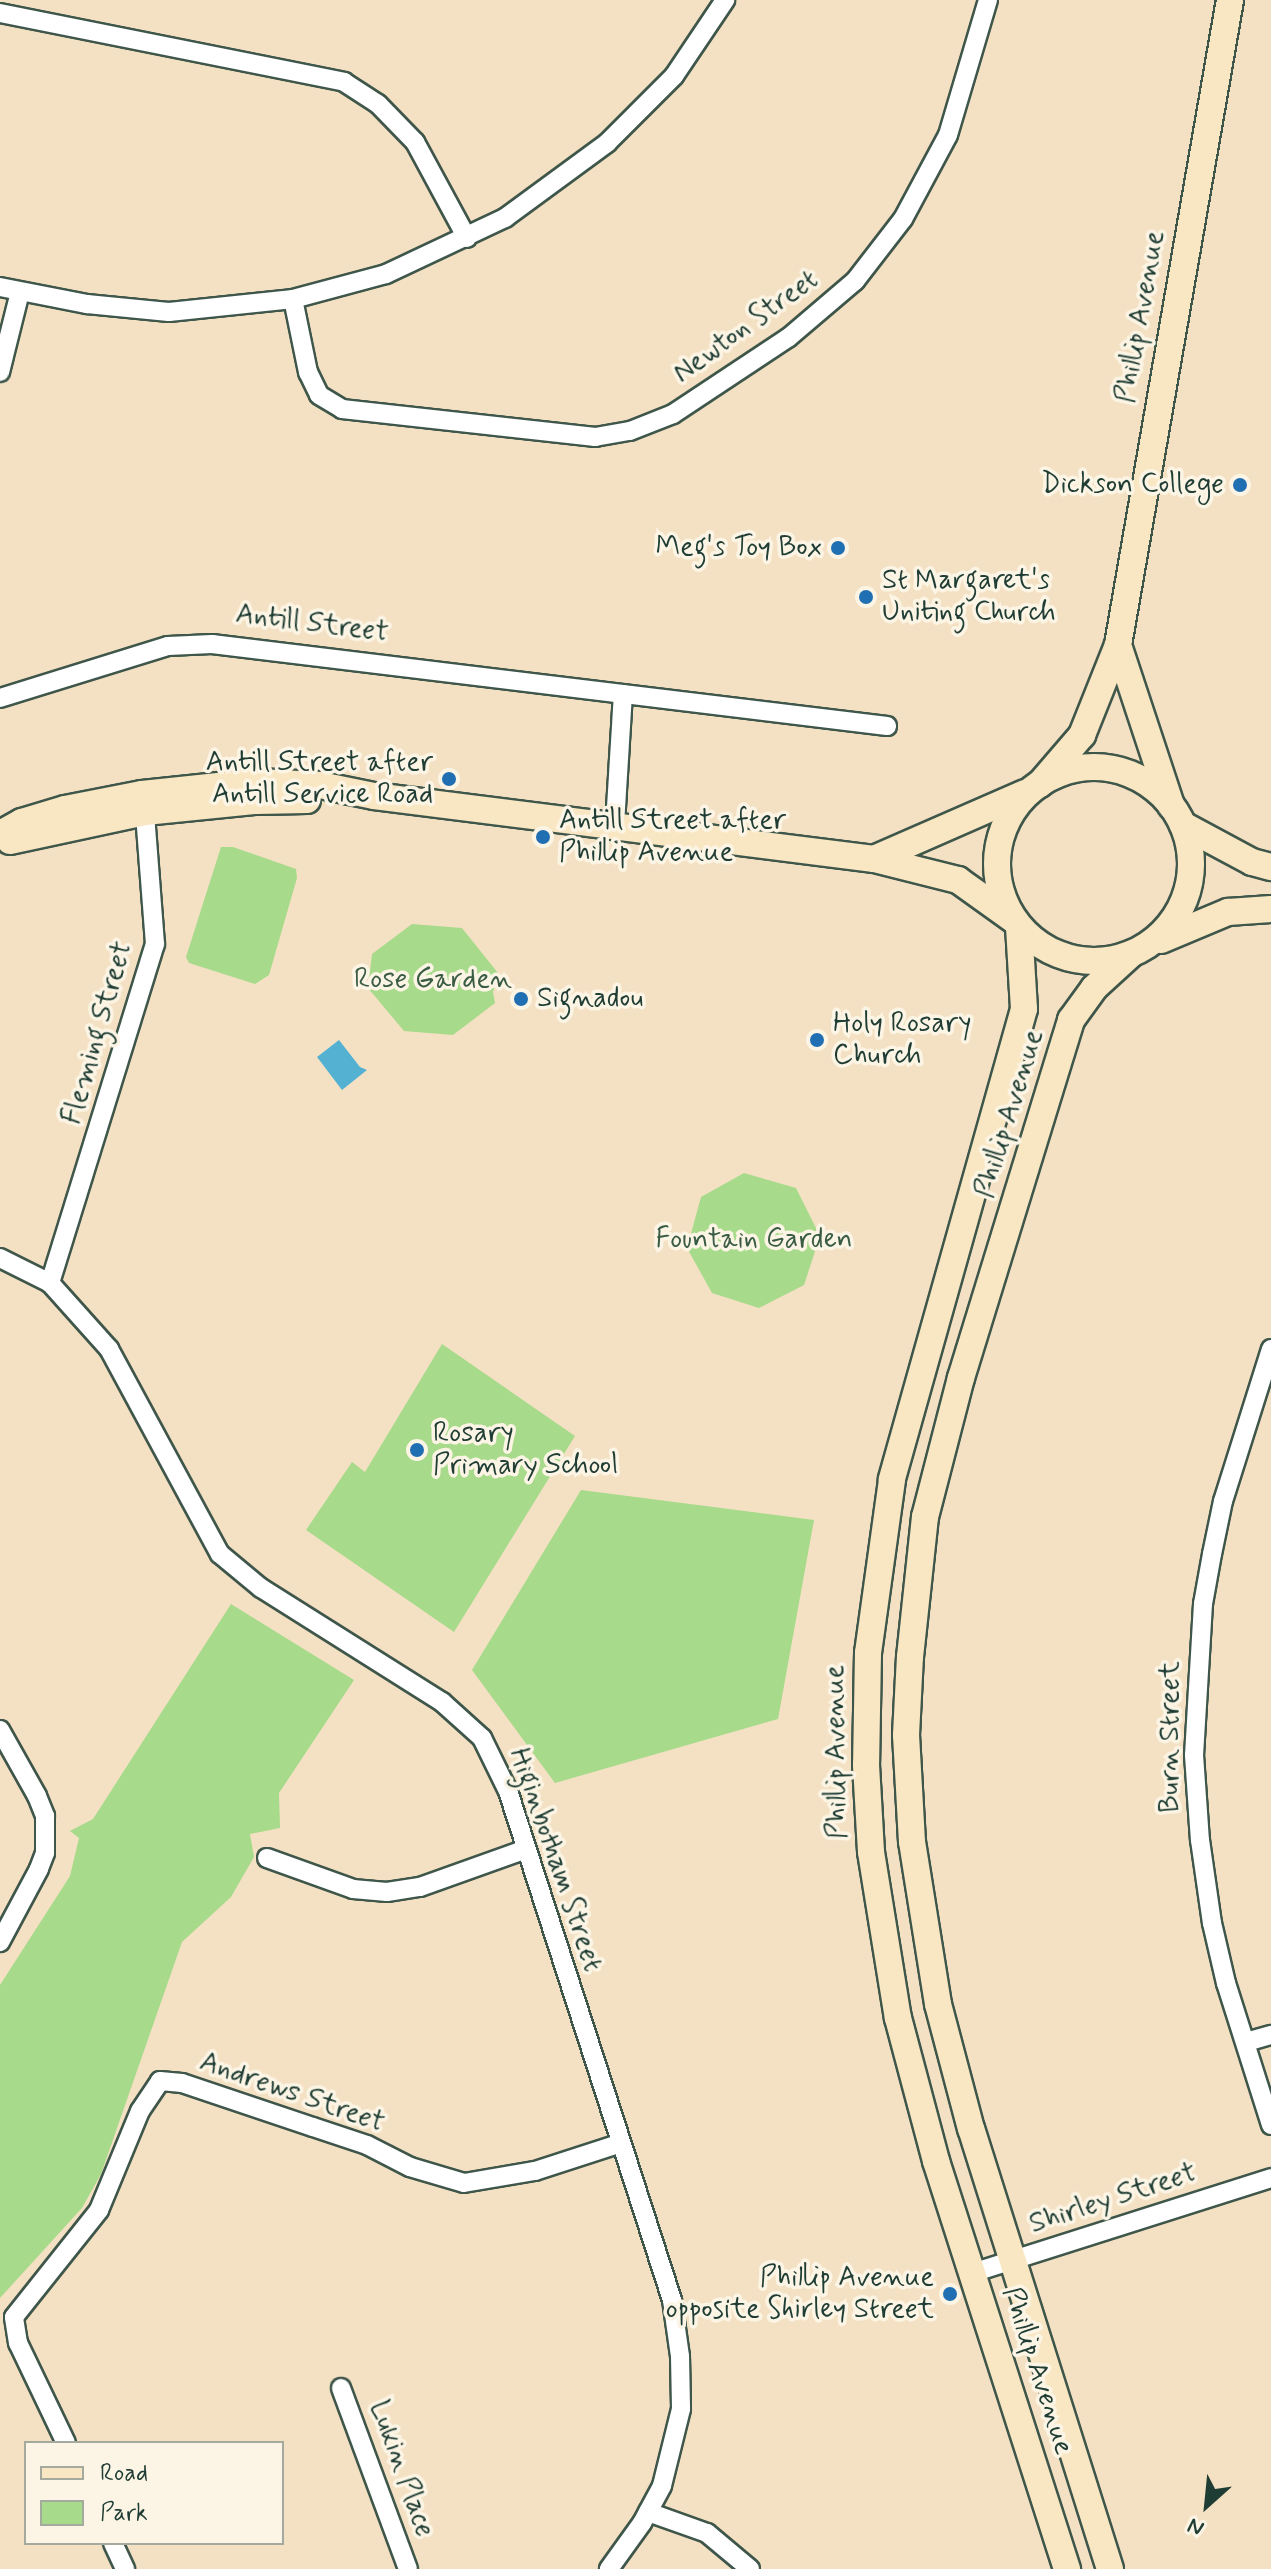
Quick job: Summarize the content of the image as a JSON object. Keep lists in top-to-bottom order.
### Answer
{
  "streets": {
    "main road": ["Phillip Avenue"],
    "street": [
      "Newton Street",
      "Antill Street",
      "Fleming Street",
      "Burn Street",
      "Higinbotham Street",
      "Andrews Street",
      "Shirley Street",
      "Lukin Place"
    ]
  },
  "crossings": [
    ["Phillip Avenue", "Shirley Street"],
    ["Fleming Street", "Higinbotham Street"],
    ["Higinbotham Street", "Andrews Street"]
  ],
  "parks": ["Rose Garden", "Fountain Garden"],
  "places": [
    "Dickson College",
    "Meg's Toy Box",
    "St Margaret's Uniting Church",
    "Antill Street after Antill Service Road",
    "Antill Street after Phillip Avenue",
    "Signadou",
    "Holy Rosary Church",
    "Rosary Primary School",
    "Phillip Avenue opposite Shirley Street"
  ],
  "legend": ["Road", "Park"],
  "north": "bottom left"
}
